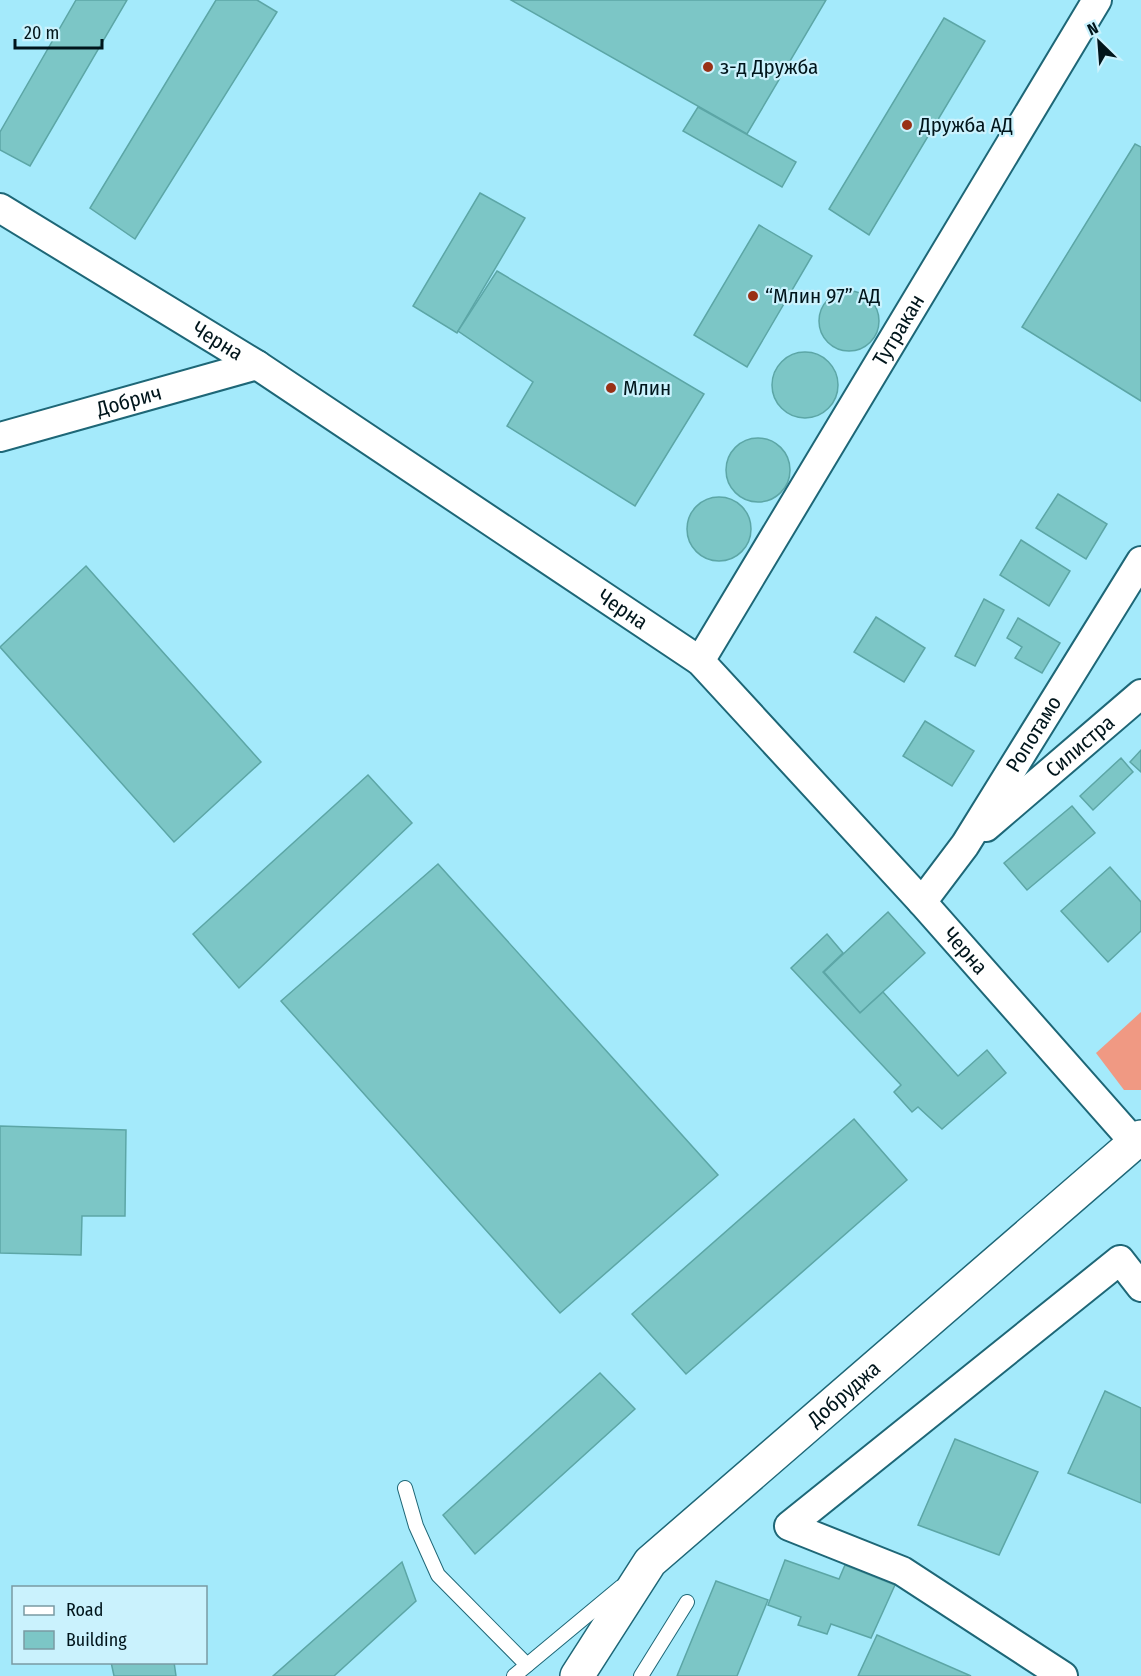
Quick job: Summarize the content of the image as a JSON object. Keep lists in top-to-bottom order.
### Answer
{
  "streets": {
    "street": [
      "Тутракан",
      "Черна",
      "Добрич",
      "Ропотамо",
      "Силистра",
      "Добруджа"
    ]
  },
  "crossings": [
    ["Тутракан", "Черна"],
    ["Черна", "Добрич"],
    ["Черна", "Ропотамо"],
    ["Черна", "Добруджа"],
    ["Ропотамо", "Силистра"]
  ],
  "places": [
    "з-д Дружба",
    "Дружба АД",
    "“Млин 97” АД",
    "Млин"
  ],
  "legend": ["Road", "Building"],
  "scale_bar": "20 m",
  "north": "top left"
}
